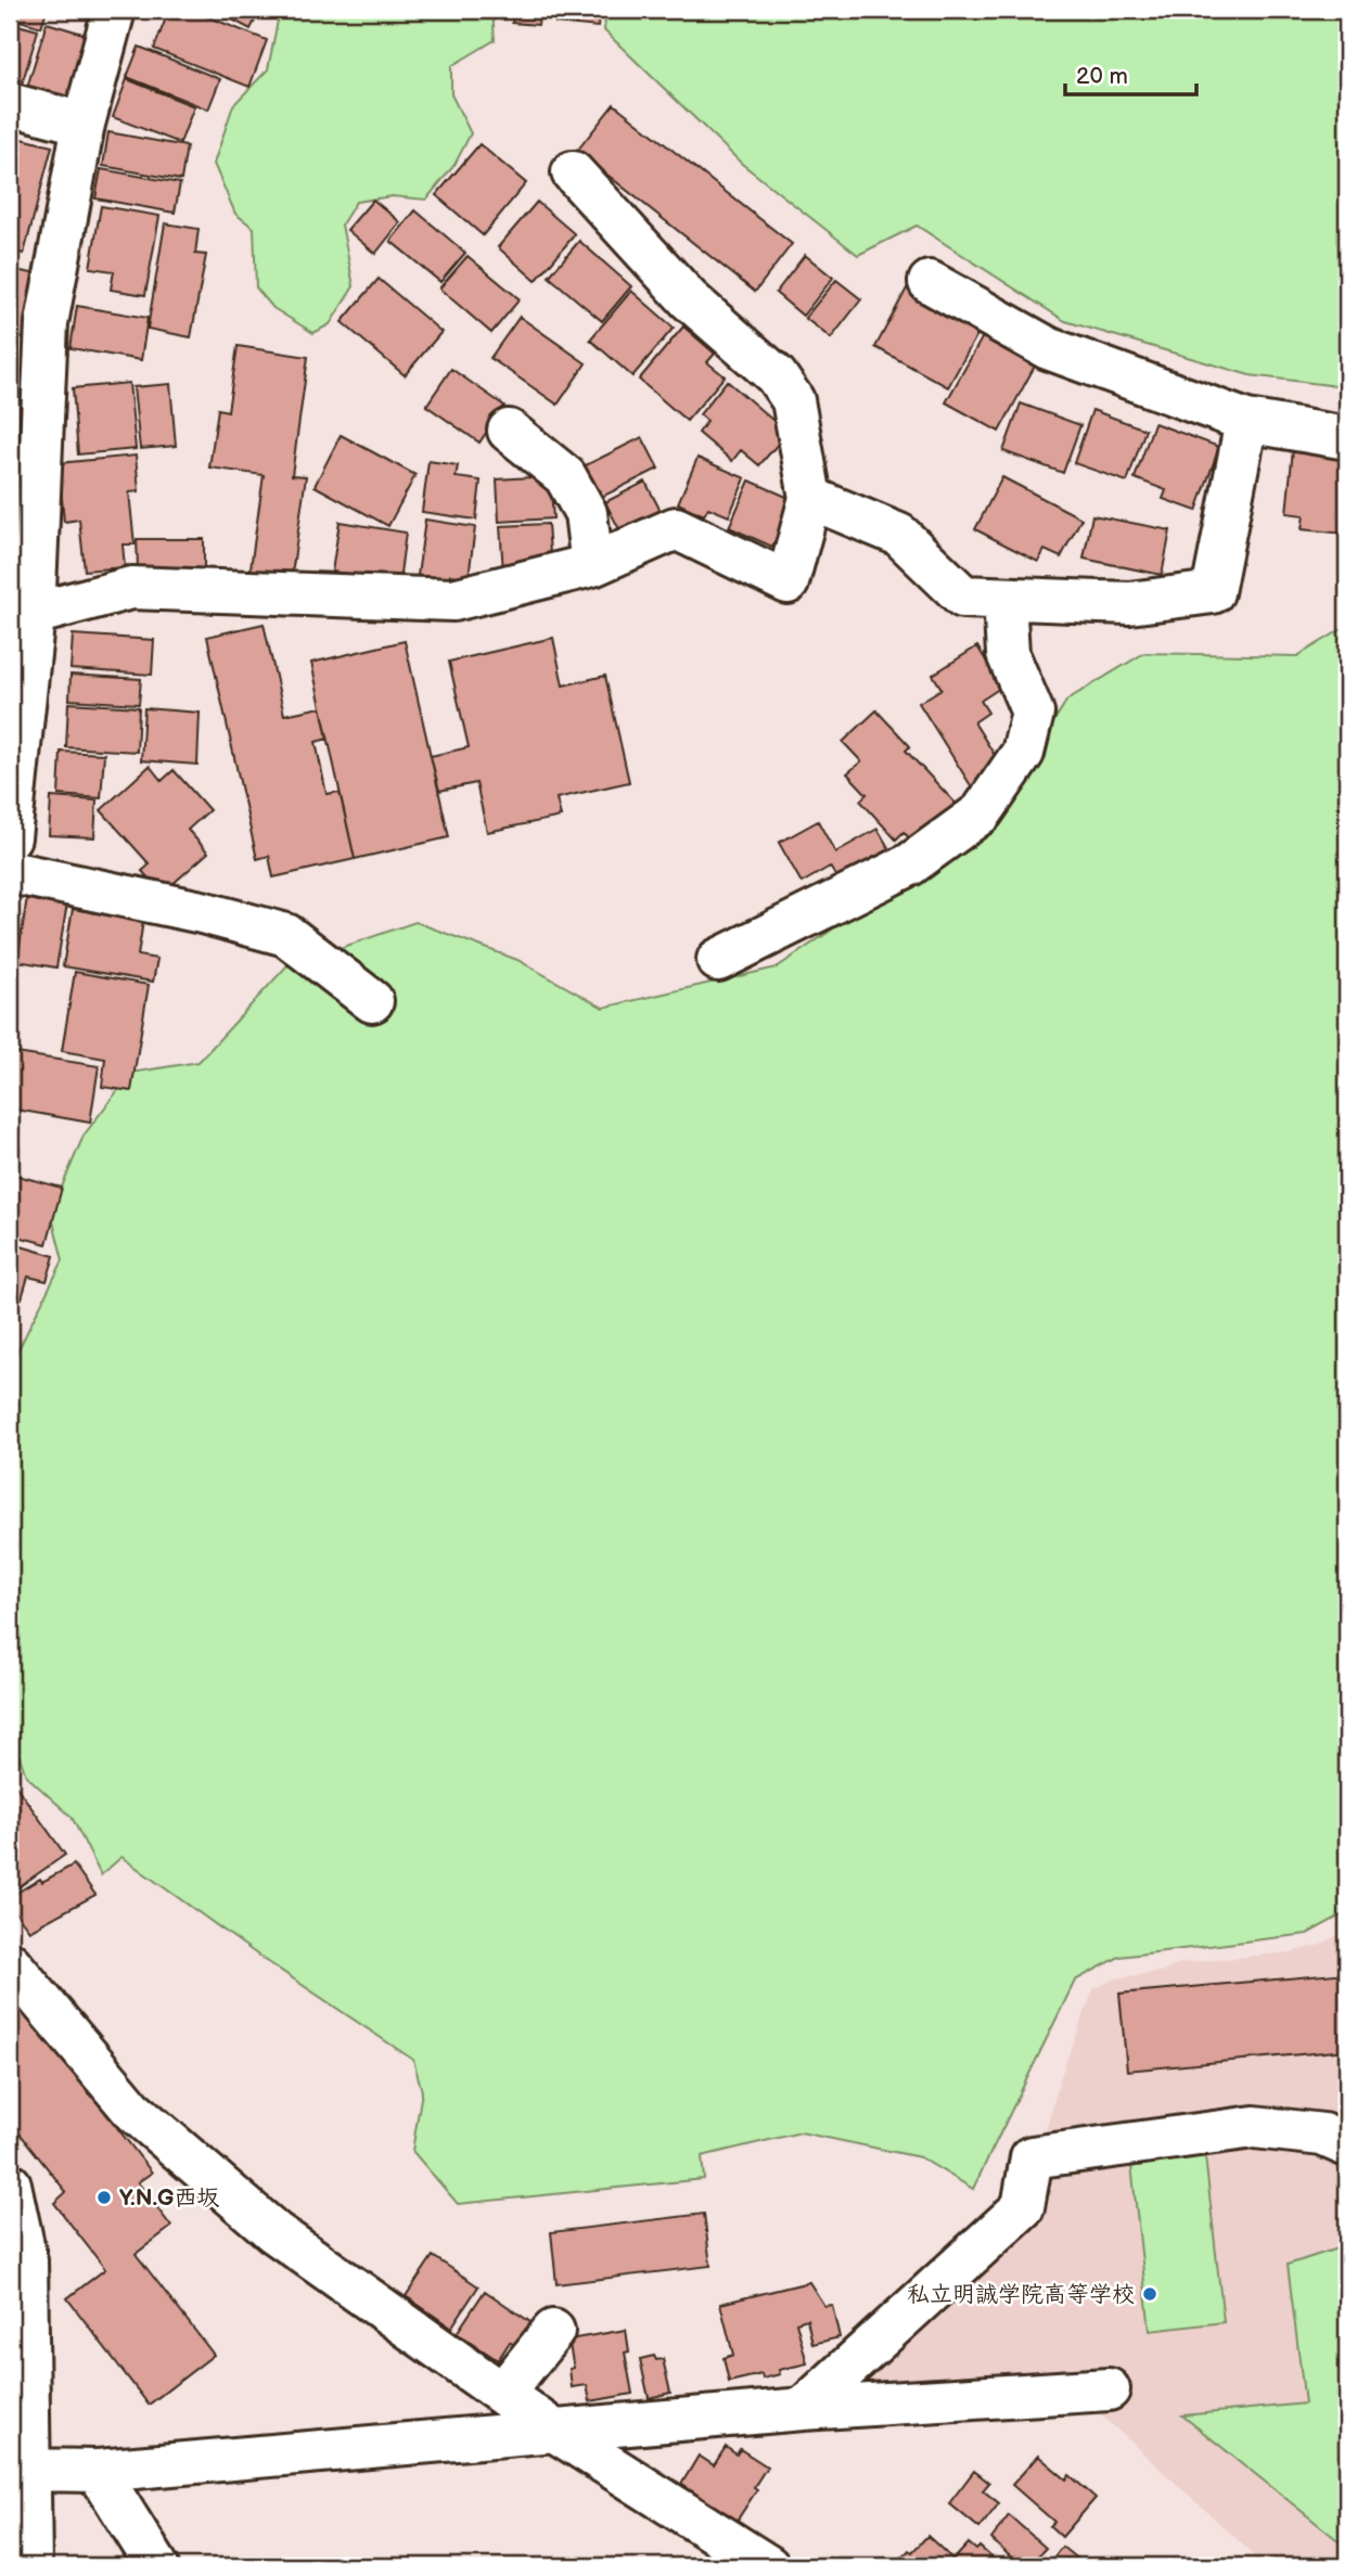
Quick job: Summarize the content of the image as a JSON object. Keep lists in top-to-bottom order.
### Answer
{
  "places": ["Y.N.G西坂", "私立明誠学院高等学校"],
  "scale_bar": "20 m"
}
